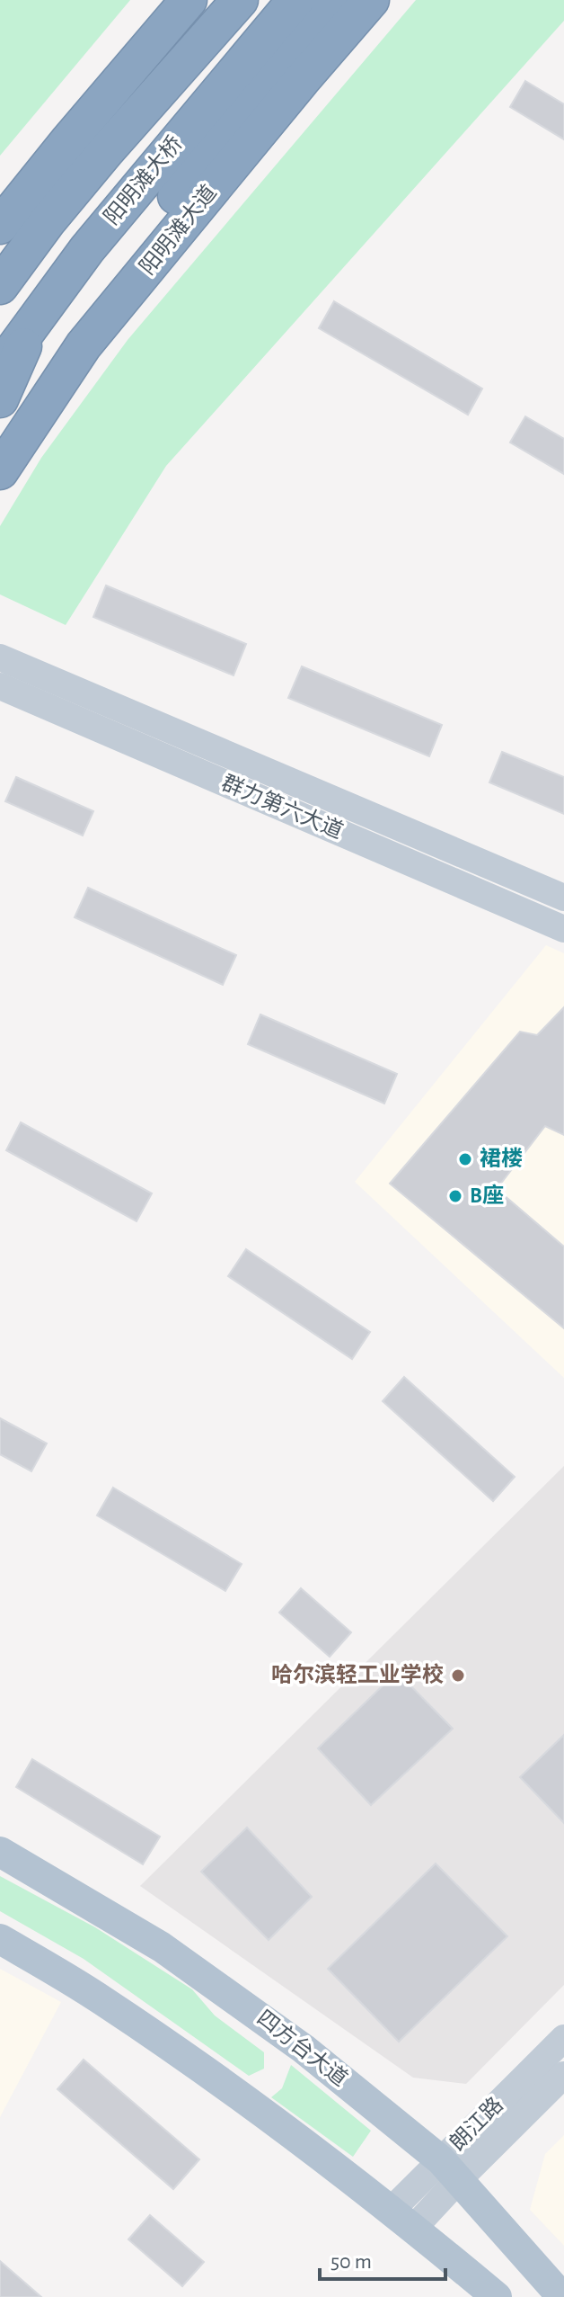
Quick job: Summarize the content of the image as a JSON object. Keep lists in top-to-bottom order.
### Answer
{
  "streets": {
    "highway": ["阳明滩大桥", "阳明滩大道"],
    "main road": ["群力第六大道", "四方台大道", "朗江路"]
  },
  "crossings": [
    ["四方台大道", "朗江路"]
  ],
  "places": ["裙楼", "B座", "哈尔滨轻工业学校"],
  "scale_bar": "50 m"
}
